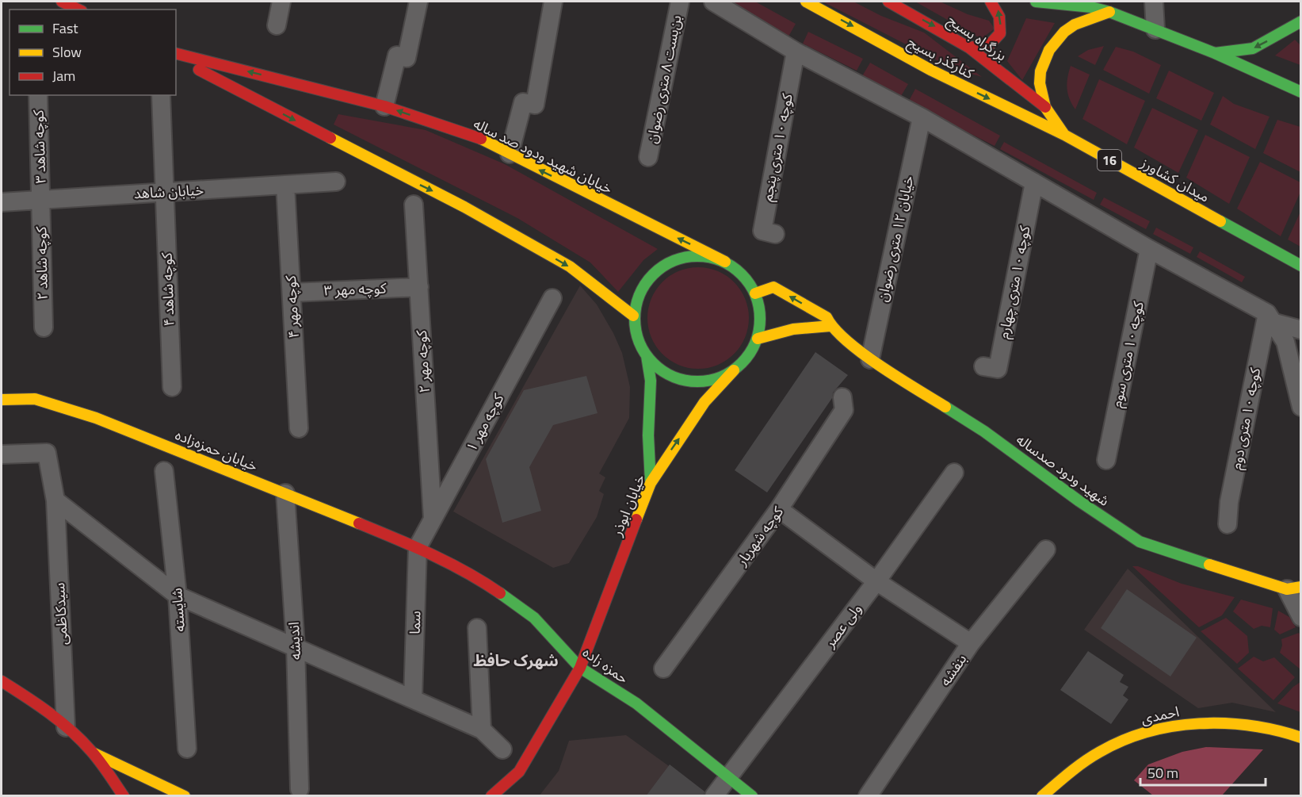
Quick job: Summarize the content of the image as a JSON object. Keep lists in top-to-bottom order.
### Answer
{
  "streets": {
    "main road": [
      "بزرگراه بسیج",
      "کنارگذر بسیج",
      "خیابان شهید ودود صد ساله",
      "16",
      "میدان کشاورز",
      "خیابان حمزه‌زاده",
      "شهید ودود صدساله",
      "خیابان ابوذر",
      "حمزه زاده",
      "احمدی"
    ],
    "street": [
      "بن‌بست ۸ متری رضوان",
      "کوچه شاهد ۳",
      "کوچه ۱۰ متری پنجم",
      "خیابان شاهد",
      "خیابان ۱۲ متری رضوان",
      "کوچه شاهد ۲",
      "کوچه ۱۰ متری چهارم",
      "کوچه شاهد ۴",
      "کوچه مهر ۳",
      "کوچه مهر ۴",
      "کوچه ۱۰ متری سوم",
      "کوچه مهر ۲",
      "کوچه ۱۰ متری دوم",
      "کوچه مهر ۱",
      "کوچه شهریار",
      "شایسته",
      "سیدکاظمی",
      "سما",
      "ولی عصر",
      "اندیشه",
      "بنفشه"
    ]
  },
  "crossings": [
    ["بزرگراه بسیج", "میدان کشاورز"],
    ["کنارگذر بسیج", "میدان کشاورز"],
    ["کوچه شاهد ۳", "خیابان شاهد"],
    ["کوچه شاهد ۳", "کوچه شاهد ۲"],
    ["خیابان شهید ودود صد ساله", "شهید ودود صدساله"],
    ["خیابان شهید ودود صد ساله", "خیابان ابوذر"],
    ["خیابان شاهد", "کوچه شاهد ۲"],
    ["خیابان شاهد", "کوچه شاهد ۴"],
    ["خیابان شاهد", "کوچه مهر ۴"],
    ["خیابان ۱۲ متری رضوان", "شهید ودود صدساله"],
    ["کوچه مهر ۳", "کوچه مهر ۴"],
    ["کوچه مهر ۳", "کوچه مهر ۲"],
    ["کوچه مهر ۲", "کوچه مهر ۱"],
    ["کوچه مهر ۱", "خیابان حمزه‌زاده"],
    ["کوچه مهر ۱", "سما"],
    ["کوچه مهر ۱", "حمزه زاده"],
    ["خیابان حمزه‌زاده", "سما"],
    ["خیابان حمزه‌زاده", "اندیشه"],
    ["خیابان حمزه‌زاده", "حمزه زاده"],
    ["شهید ودود صدساله", "خیابان ابوذر"],
    ["خیابان ابوذر", "حمزه زاده"],
    ["سما", "حمزه زاده"],
    ["ولی عصر", "حمزه زاده"]
  ],
  "one_way": ["بزرگراه بسیج", "کنارگذر بسیج"],
  "districts": ["شهرک حافظ"],
  "legend": ["Fast", "Slow", "Jam"],
  "scale_bar": "50 m"
}
